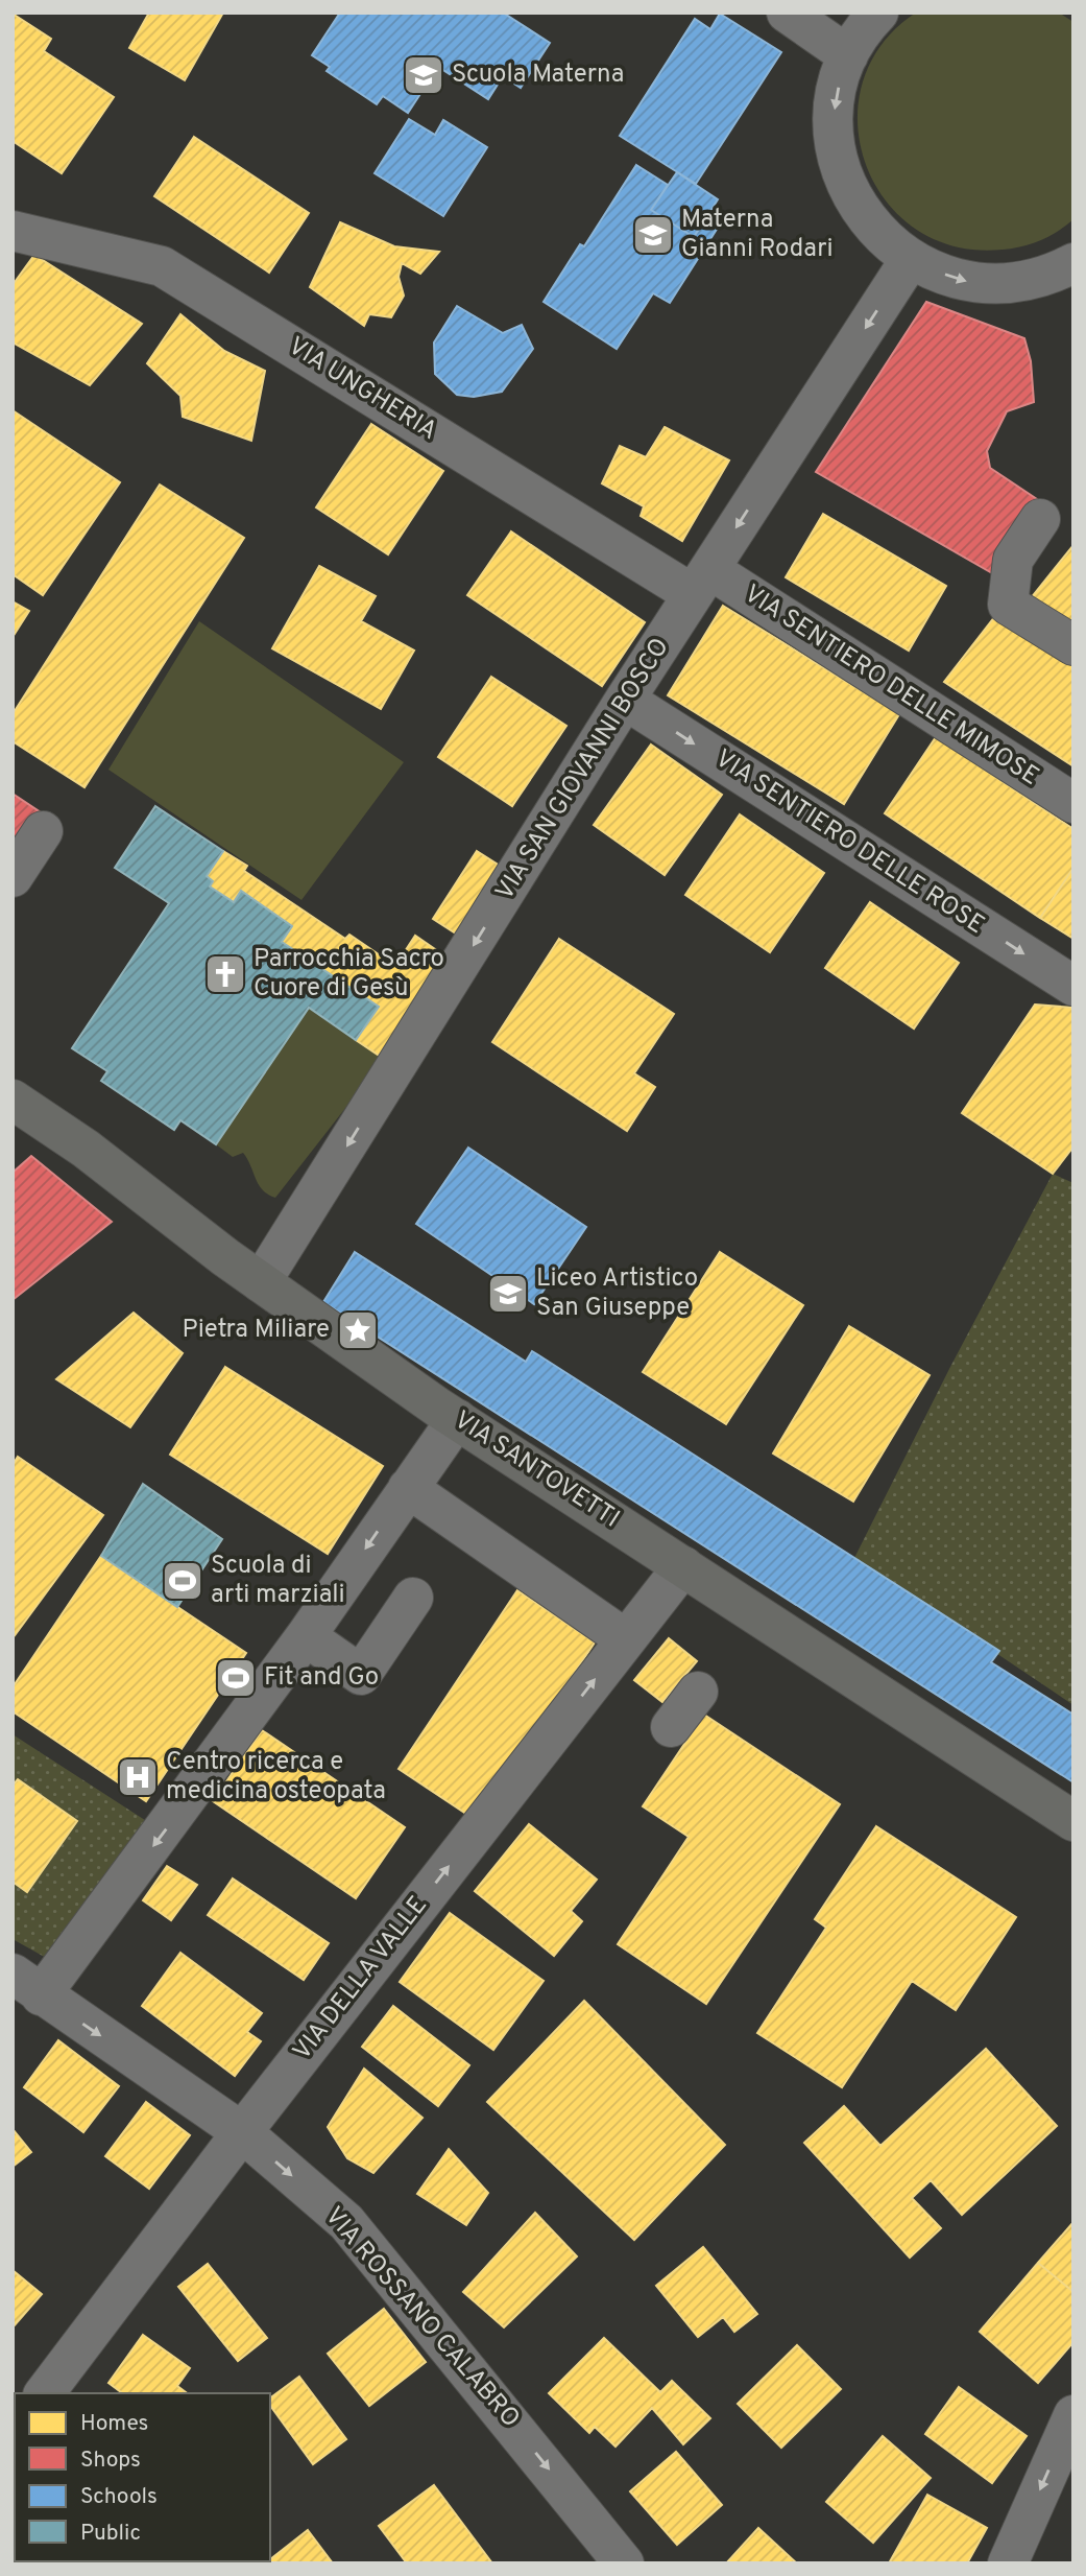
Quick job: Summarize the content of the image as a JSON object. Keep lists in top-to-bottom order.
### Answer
{
  "streets": {
    "main road": ["VIA SANTOVETTI"],
    "street": [
      "VIA UNGHERIA",
      "VIA SENTIERO DELLE MIMOSE",
      "VIA SAN GIOVANNI BOSCO",
      "VIA SENTIERO DELLE ROSE",
      "VIA DELLA VALLE",
      "VIA ROSSANO CALABRO"
    ]
  },
  "crossings": [
    ["VIA UNGHERIA", "VIA SENTIERO DELLE MIMOSE"],
    ["VIA UNGHERIA", "VIA SAN GIOVANNI BOSCO"],
    ["VIA SENTIERO DELLE MIMOSE", "VIA SAN GIOVANNI BOSCO"],
    ["VIA SAN GIOVANNI BOSCO", "VIA SENTIERO DELLE ROSE"],
    ["VIA SAN GIOVANNI BOSCO", "VIA SANTOVETTI"],
    ["VIA SANTOVETTI", "VIA DELLA VALLE"],
    ["VIA DELLA VALLE", "VIA ROSSANO CALABRO"]
  ],
  "one_way": ["VIA SAN GIOVANNI BOSCO", "VIA SENTIERO DELLE ROSE", "VIA ROSSANO CALABRO"],
  "places": {
    "school or university": ["Scuola Materna", "Materna Gianni Rodari", "Liceo Artistico San Giuseppe"],
    "church": ["Parrocchia Sacro Cuore di Gesù"],
    "place": ["Pietra Miliare"],
    "sports": ["Scuola di arti marziali", "Fit and Go"],
    "hospital": ["Centro ricerca e medicina osteopata"]
  },
  "legend": [
    "Homes",
    "Shops",
    "Schools",
    "Public"
  ]
}
